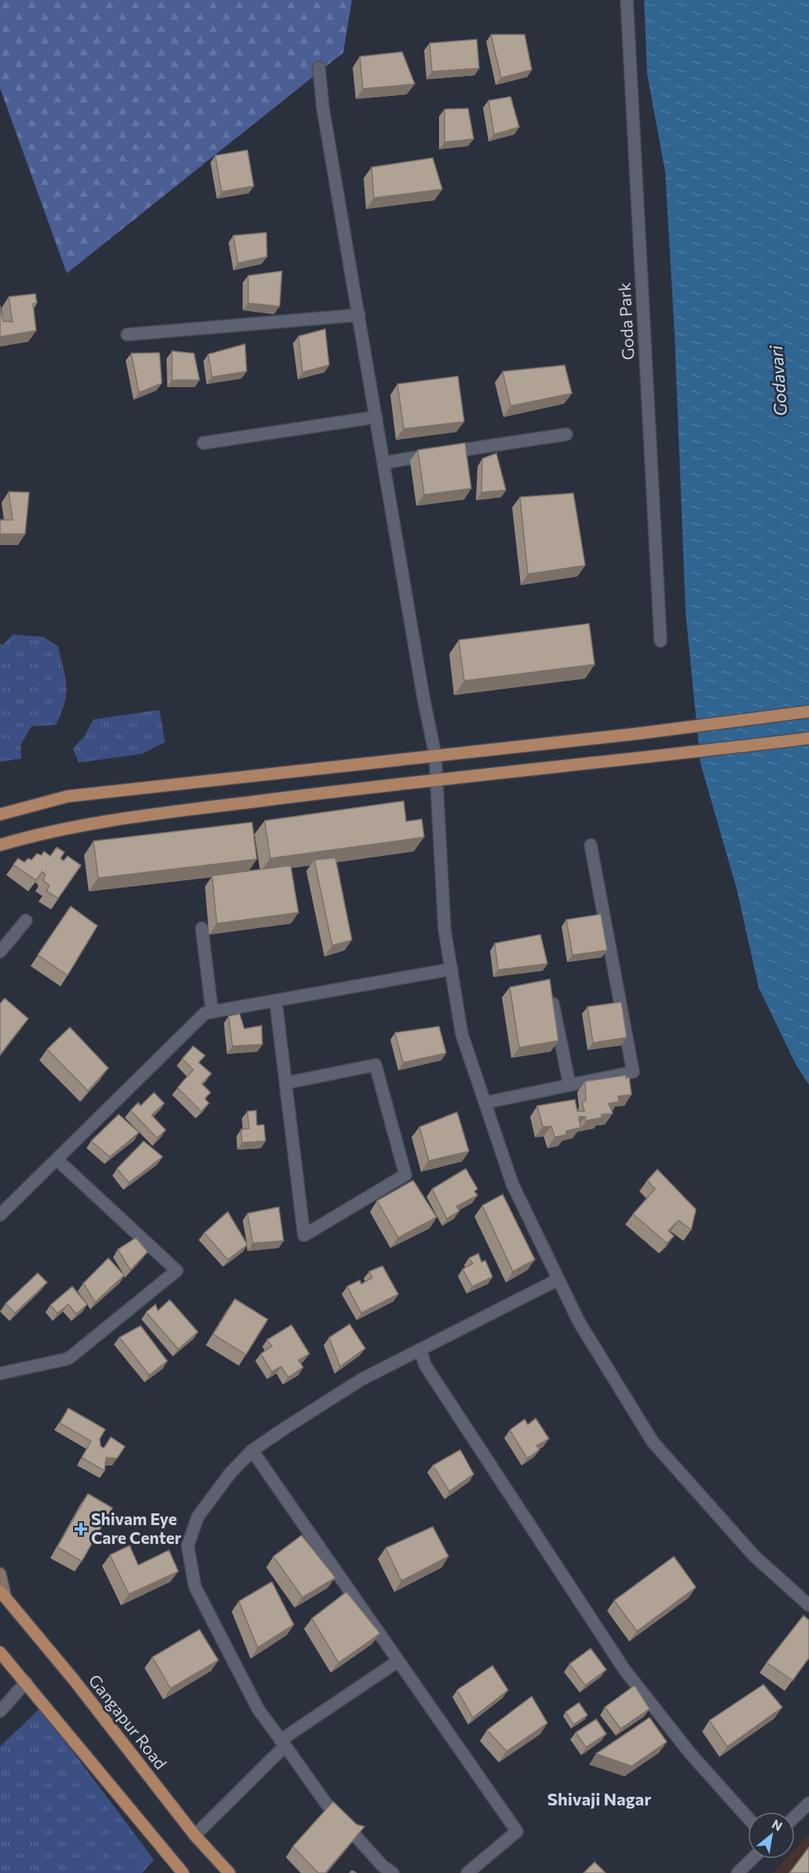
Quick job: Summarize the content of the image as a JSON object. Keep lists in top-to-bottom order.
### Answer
{
  "streets": {
    "main road": ["Gangapur Road"],
    "street": ["Goda Park"]
  },
  "districts": ["Shivaji Nagar"],
  "water": ["Godavari"],
  "places": {
    "health": ["Shivam Eye Care Center"]
  },
  "north": "top right"
}
